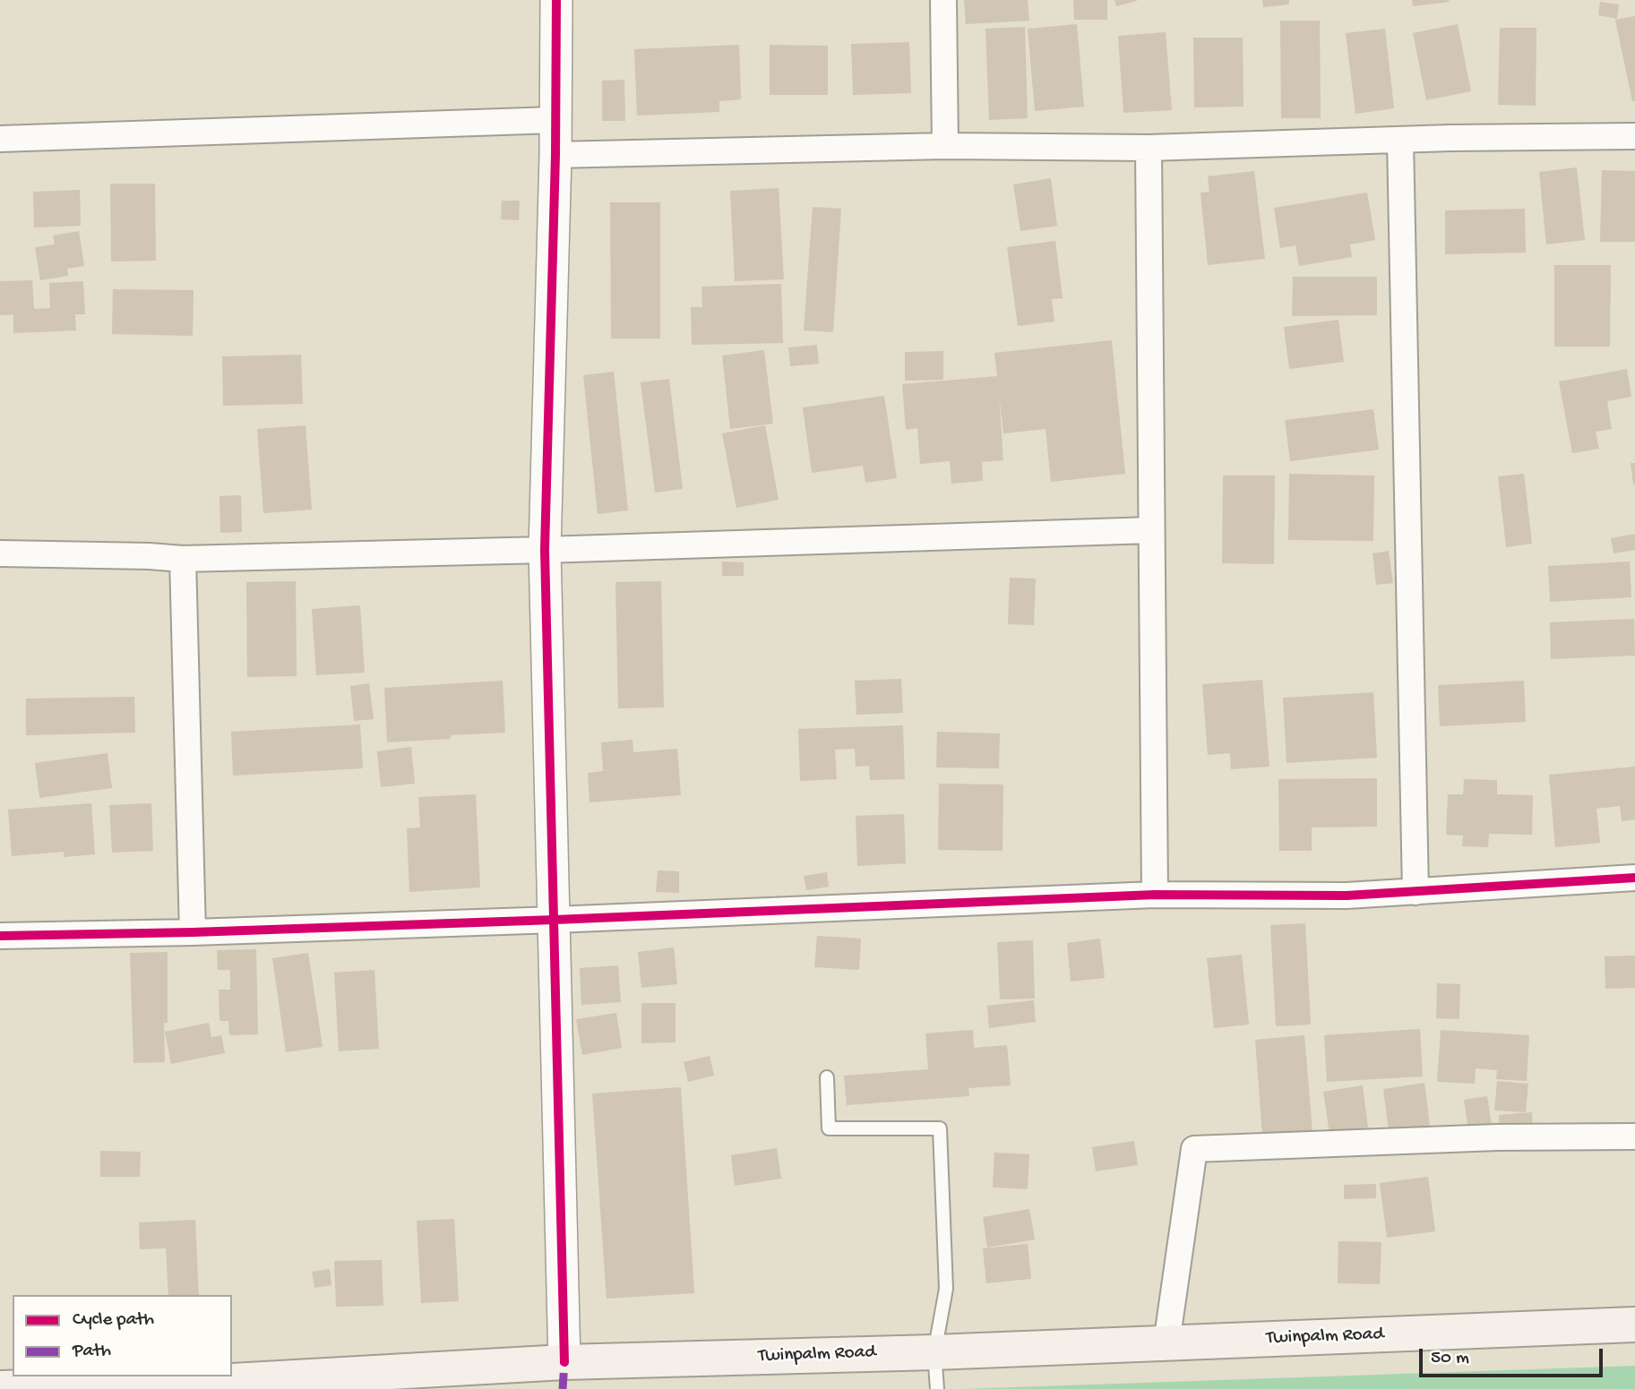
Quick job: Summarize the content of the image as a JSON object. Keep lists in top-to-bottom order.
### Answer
{
  "streets": {
    "main road": ["Twinpalm Road"]
  },
  "legend": ["Cycle path", "Path"],
  "scale_bar": "50 m"
}
